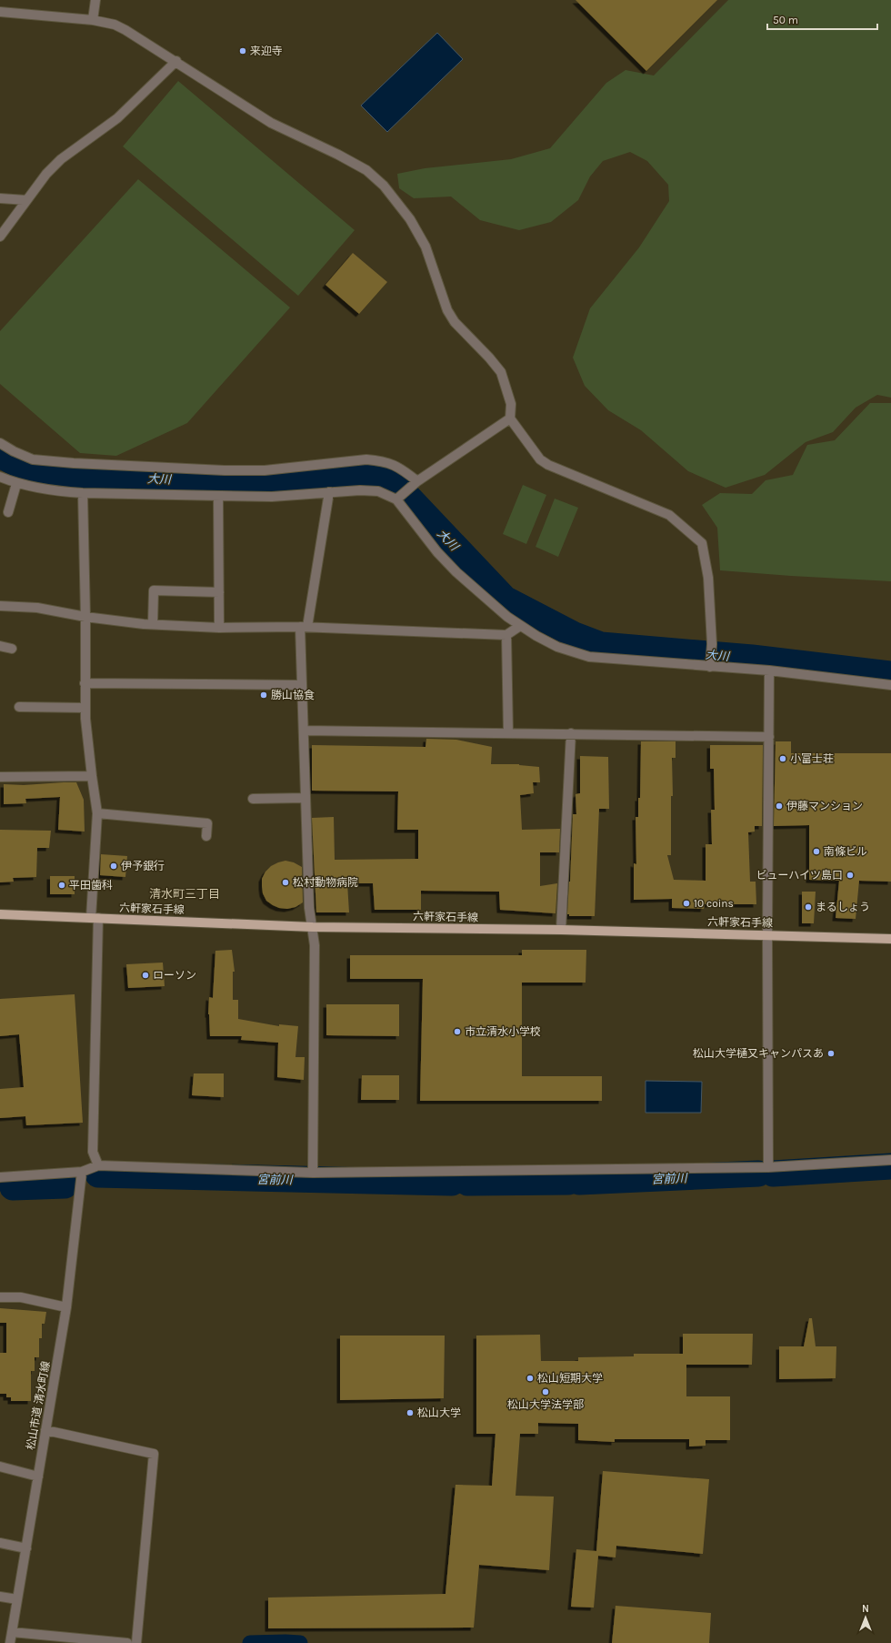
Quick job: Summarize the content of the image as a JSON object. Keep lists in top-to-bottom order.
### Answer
{
  "streets": {
    "main road": ["六軒家石手線"],
    "street": ["松山市道 清水町線"]
  },
  "districts": ["清水町三丁目"],
  "water": ["大川", "宮前川"],
  "places": [
    "来迎寺",
    "勝山協食",
    "小富士荘",
    "伊藤マンション",
    "南條ビル",
    "伊予銀行",
    "ビューハイツ島口",
    "松村動物病院",
    "平田歯科",
    "10 coins",
    "まるしょう",
    "ローソン",
    "市立清水小学校",
    "松山大学樋又キャンパスあ",
    "松山短期大学",
    "松山大学法学部",
    "松山大学"
  ],
  "scale_bar": "50 m",
  "north": "top"
}
